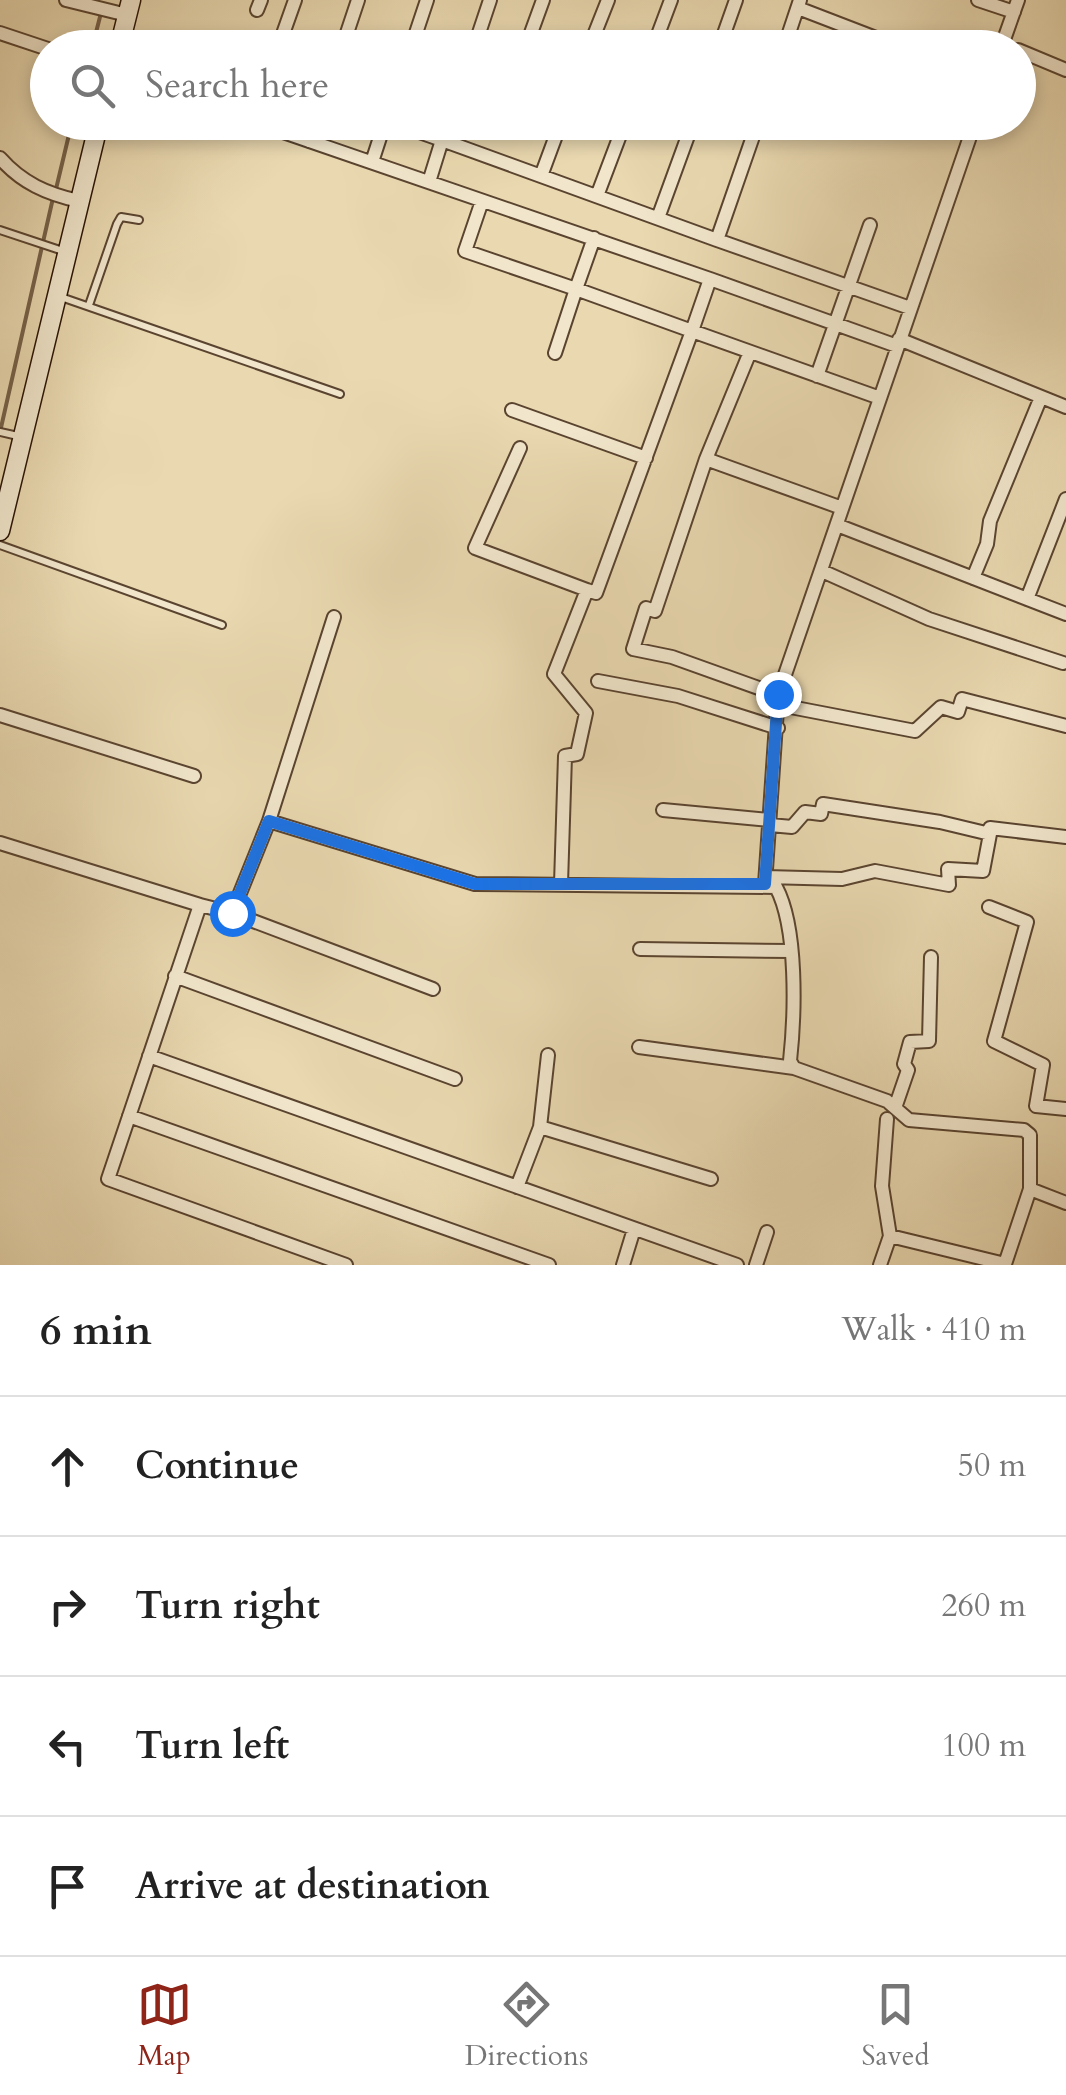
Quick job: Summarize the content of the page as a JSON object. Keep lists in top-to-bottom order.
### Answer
{
  "page": {
    "search": "Search here",
    "heading": ["6 min", "Walk · 410 m"],
    "list": [
      ["Continue", "50 m"],
      ["Turn right", "260 m"],
      ["Turn left", "100 m"],
      "Arrive at destination"
    ],
    "nav": ["Map", "Directions", "Saved"]
  }
}
